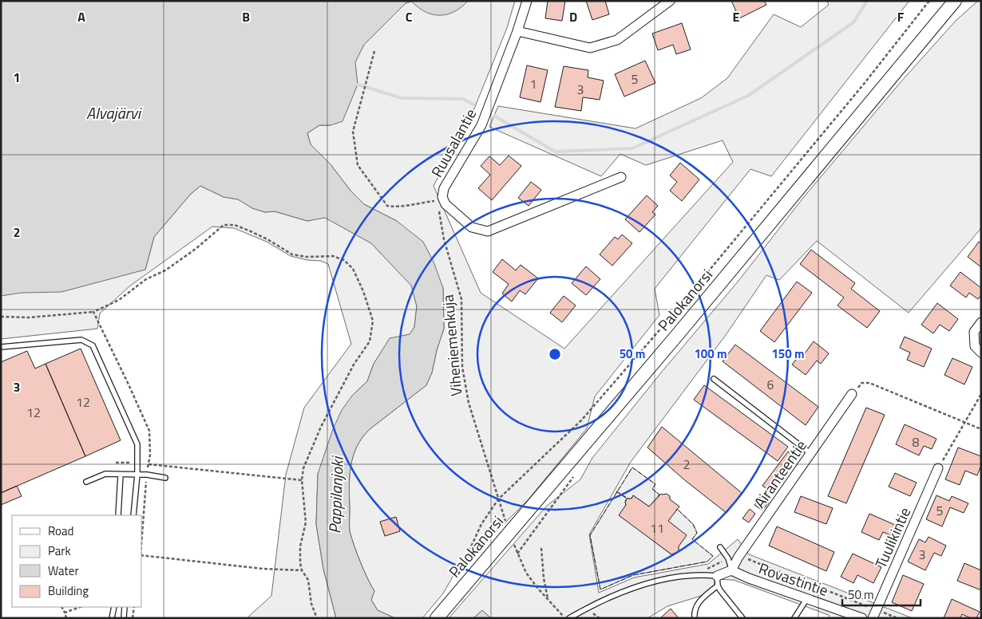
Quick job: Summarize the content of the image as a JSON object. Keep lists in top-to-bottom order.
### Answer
{
  "streets": {
    "main road": ["Palokanorsi"],
    "street": [
      "Ruusalantie",
      "Airanteentie",
      "Tuulikintie",
      "Rovastintie"
    ],
    "path": ["Viheniemenkuja"]
  },
  "crossings": [
    ["Airanteentie", "Rovastintie"]
  ],
  "water": ["Alvajärvi", "Pappilanjoki"],
  "house_numbers": [
    "5",
    "1",
    "3",
    "6",
    "12",
    "12",
    "8",
    "2",
    "5",
    "11",
    "3"
  ],
  "legend": [
    "Road",
    "Park",
    "Water",
    "Building"
  ],
  "scale_bar": "50 m",
  "grid": {
    "columns": [
      "A",
      "B",
      "C",
      "D",
      "E",
      "F"
    ],
    "rows": ["1", "2", "3"]
  },
  "rings": ["50 m", "100 m", "150 m"]
}
